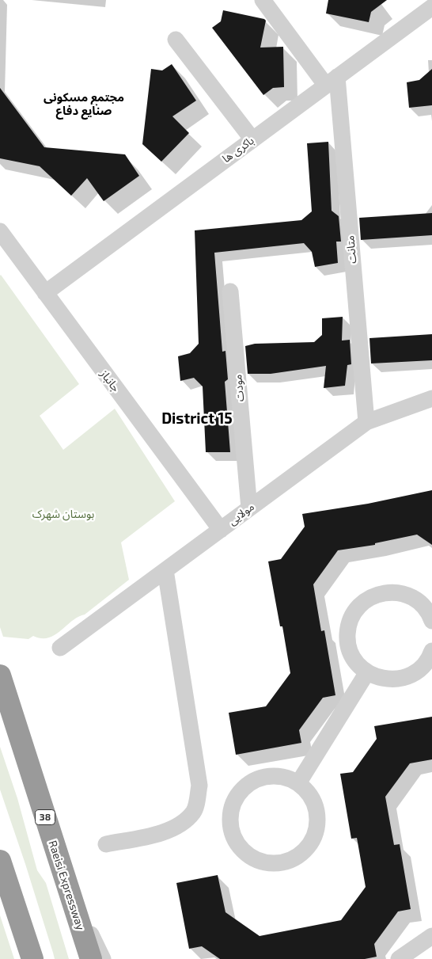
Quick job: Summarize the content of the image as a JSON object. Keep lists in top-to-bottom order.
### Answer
{
  "streets": {
    "highway": ["38", "Raeisi Expressway"],
    "street": [
      "باکری ها",
      "متانت",
      "جانباز",
      "مودت",
      "مولايی"
    ]
  },
  "crossings": [
    ["باکری ها", "متانت"],
    ["باکری ها", "جانباز"],
    ["متانت", "مولايی"],
    ["جانباز", "مولايی"],
    ["مودت", "مولايی"]
  ],
  "districts": ["مجتمع مسکونی صنایع دفاع", "District 15"],
  "parks": ["بوستان شهرک"]
}
